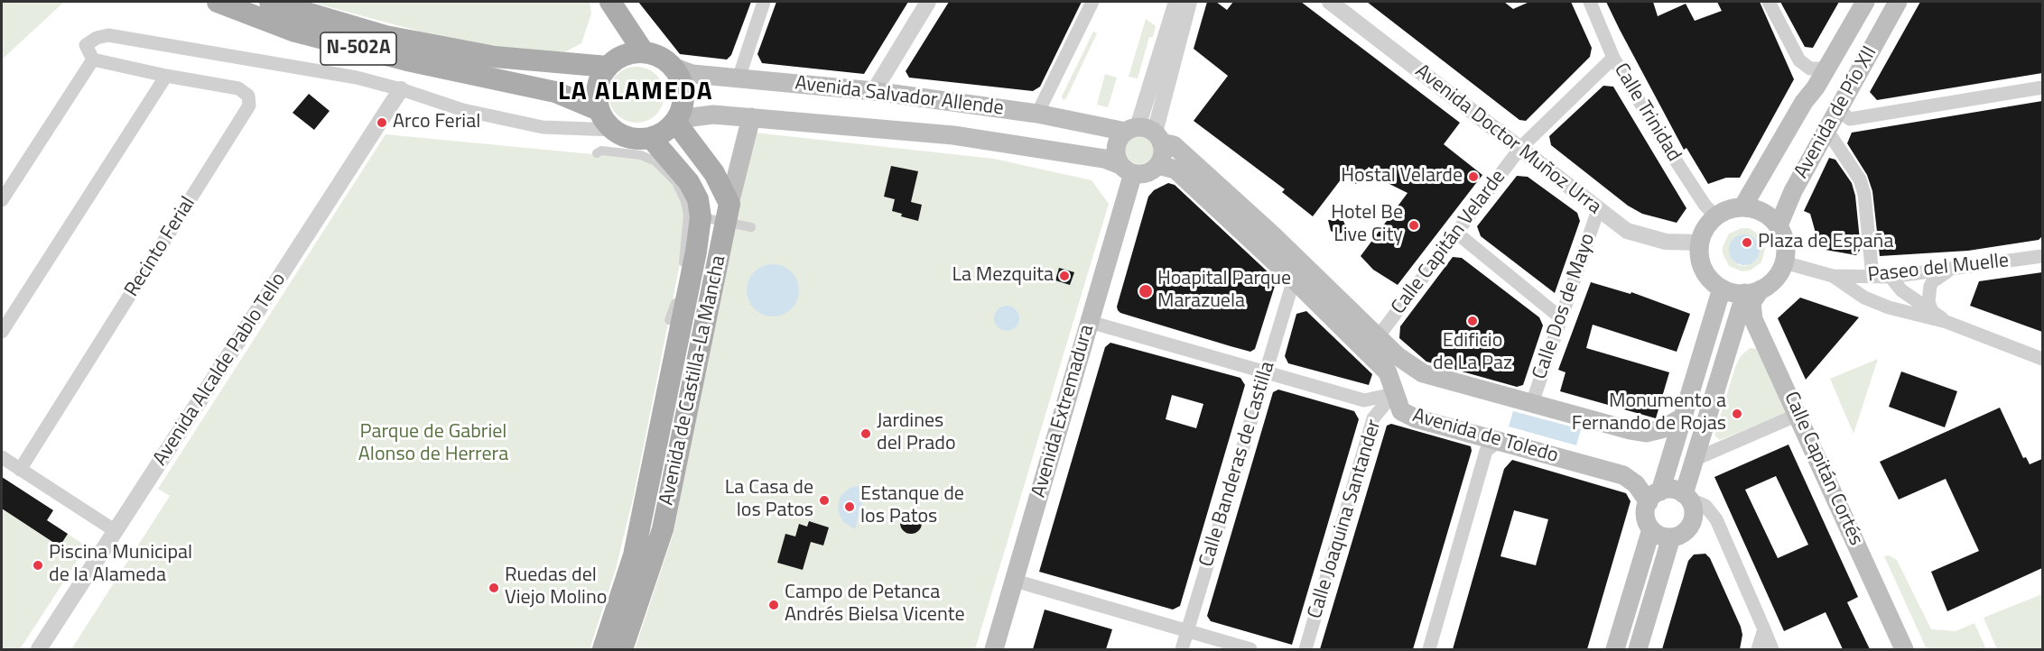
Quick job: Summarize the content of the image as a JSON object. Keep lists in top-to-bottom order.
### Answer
{
  "streets": {
    "main road": [
      "N-502A",
      "Avenida Salvador Allende",
      "Avenida de Pío XII",
      "Avenida de Castilla-La Mancha",
      "Avenida Extremadura",
      "Avenida de Toledo",
      "Calle Capitán Cortés"
    ],
    "street": [
      "Calle Trinidad",
      "Avenida Doctor Muñoz Urra",
      "Calle Capitán Velarde",
      "Recinto Ferial",
      "Paseo del Muelle",
      "Calle Dos de Mayo",
      "Avenida Alcalde Pablo Tello",
      "Calle Banderas de Castilla",
      "Calle Joaquina Santander"
    ]
  },
  "crossings": [
    ["N-502A", "Avenida Salvador Allende"],
    ["N-502A", "Avenida de Castilla-La Mancha"],
    ["Avenida Salvador Allende", "Avenida de Castilla-La Mancha"],
    ["Avenida Salvador Allende", "Avenida Extremadura"],
    ["Avenida Salvador Allende", "Avenida de Toledo"],
    ["Calle Trinidad", "Avenida de Pío XII"],
    ["Calle Trinidad", "Avenida Doctor Muñoz Urra"],
    ["Calle Trinidad", "Calle Capitán Velarde"],
    ["Calle Trinidad", "Calle Capitán Cortés"],
    ["Avenida de Pío XII", "Avenida Doctor Muñoz Urra"],
    ["Avenida de Pío XII", "Calle Capitán Cortés"],
    ["Avenida Doctor Muñoz Urra", "Calle Capitán Velarde"],
    ["Avenida Doctor Muñoz Urra", "Calle Dos de Mayo"],
    ["Avenida Doctor Muñoz Urra", "Calle Capitán Cortés"],
    ["Avenida Extremadura", "Avenida de Toledo"],
    ["Avenida de Toledo", "Calle Banderas de Castilla"],
    ["Avenida de Toledo", "Calle Joaquina Santander"]
  ],
  "districts": ["LA ALAMEDA"],
  "parks": ["Parque de Gabriel Alonso de Herrera"],
  "places": [
    "Arco Ferial",
    "Hostal Velarde",
    "Hotel Be Live City",
    "Plaza de España",
    "La Mezquita",
    "Hoapital Parque Marazuela",
    "Edificio de La Paz",
    "Monumento a Fernando de Rojas",
    "Jardines del Prado",
    "La Casa de los Patos",
    "Estanque de los Patos",
    "Piscina Municipal de la Alameda",
    "Ruedas del Viejo Molino",
    "Campo de Petanca Andrés Bielsa Vicente"
  ]
}
